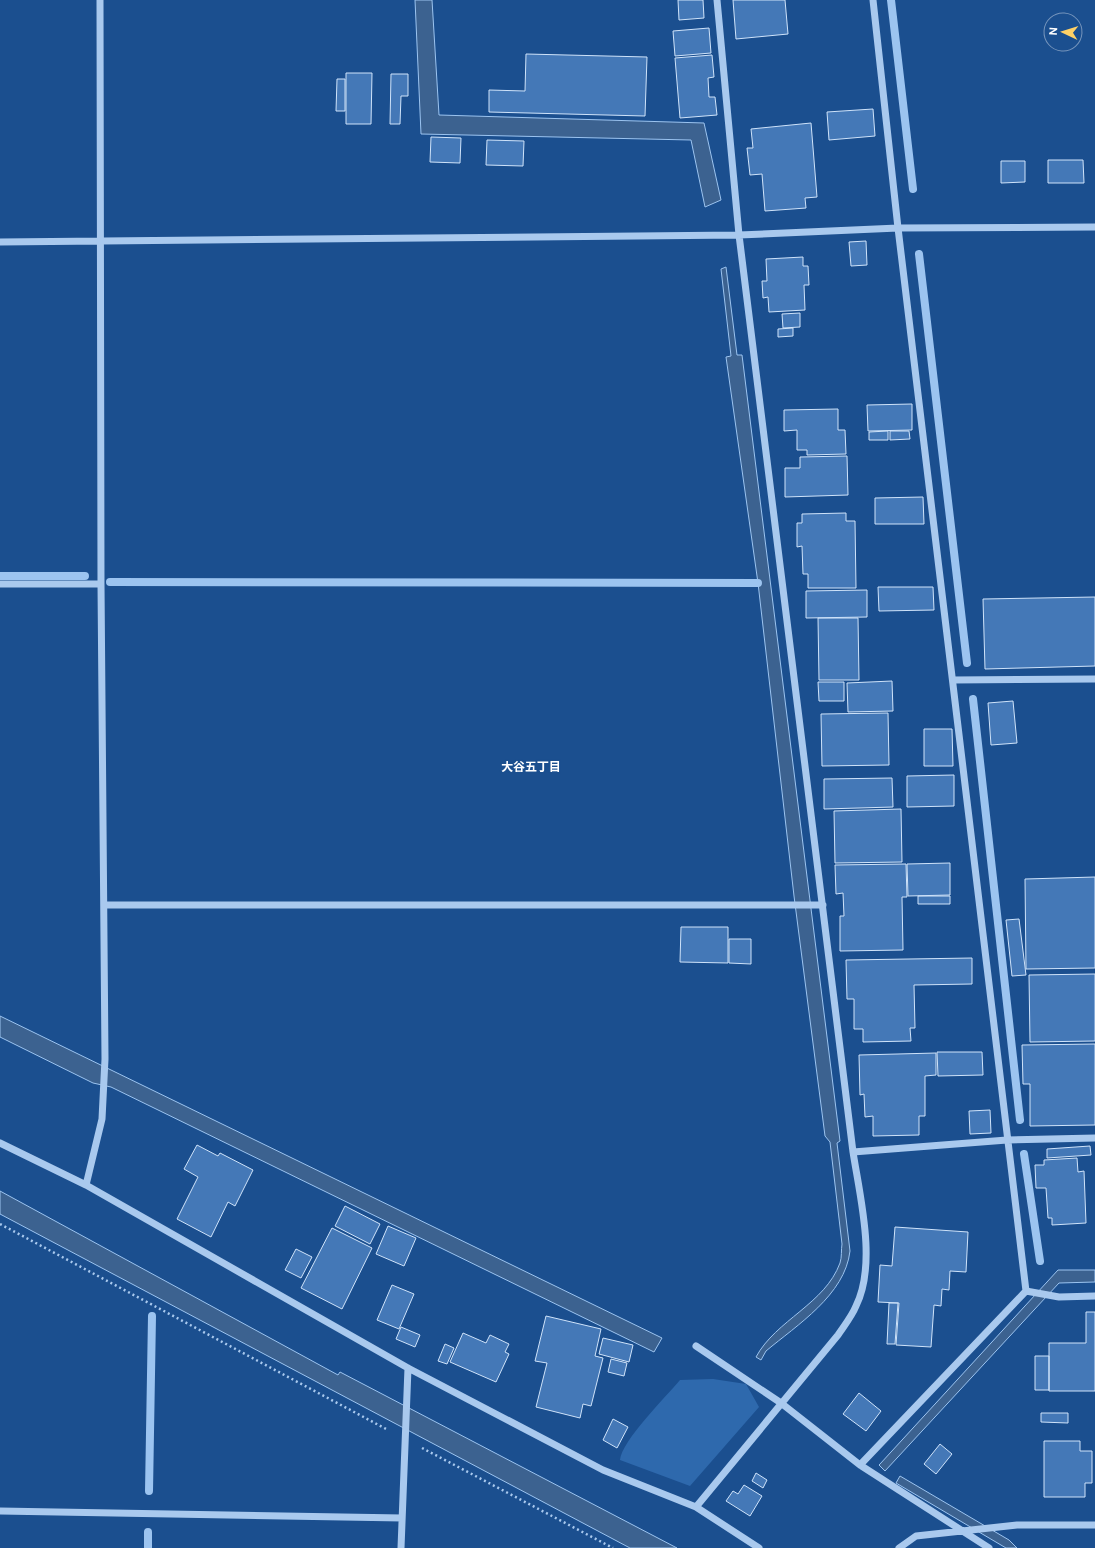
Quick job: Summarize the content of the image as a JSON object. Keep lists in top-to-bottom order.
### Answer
{
  "districts": ["大谷五丁目"],
  "north": "left"
}
